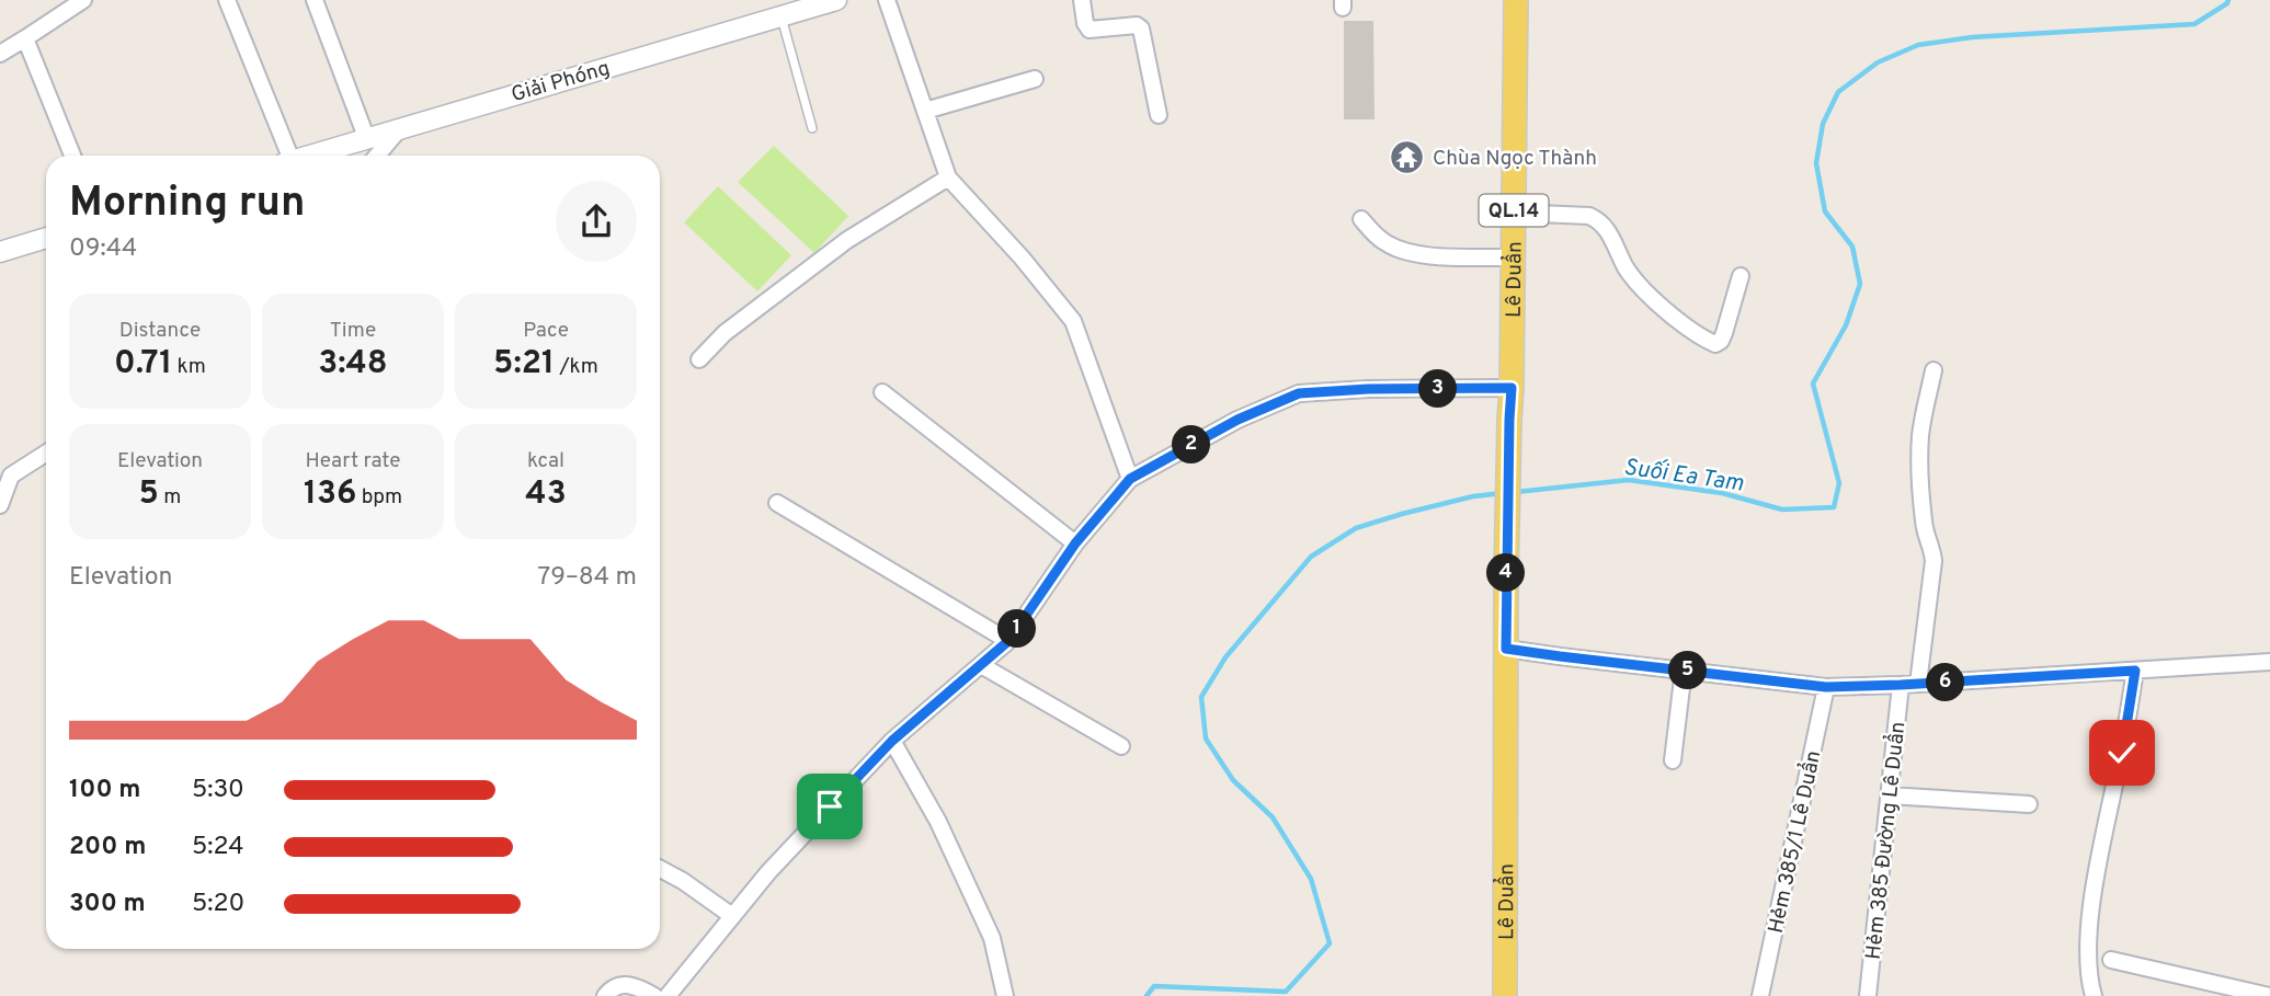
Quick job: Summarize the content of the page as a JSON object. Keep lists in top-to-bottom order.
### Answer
{
  "streets": {
    "main road": ["QL.14", "Lê Duẩn"],
    "street": ["Giải Phóng", "Hẻm 385 Đường Lê Duẩn", "Hẻm 385/1 Lê Duẩn"]
  },
  "water": ["Suối Ea Tam"],
  "places": {
    "temple": ["Chùa Ngọc Thành"]
  },
  "page": {
    "heading": ["Morning run", "09:44"],
    "stats": [
      ["Distance", "0.71 km"],
      ["Time", "3:48"],
      ["Pace", "5:21 /km"],
      ["Elevation", "5 m"],
      ["Heart rate", "136 bpm"],
      ["kcal", "43"]
    ],
    "pins": [
      "3",
      "2",
      "4",
      "1",
      "5",
      "6"
    ],
    "chart": ["Elevation", "79–84 m"],
    "list": [
      {
        "name": "100 m",
        "note": "5:30"
      },
      {
        "name": "200 m",
        "note": "5:24"
      },
      {
        "name": "300 m",
        "note": "5:20"
      }
    ]
  }
}
